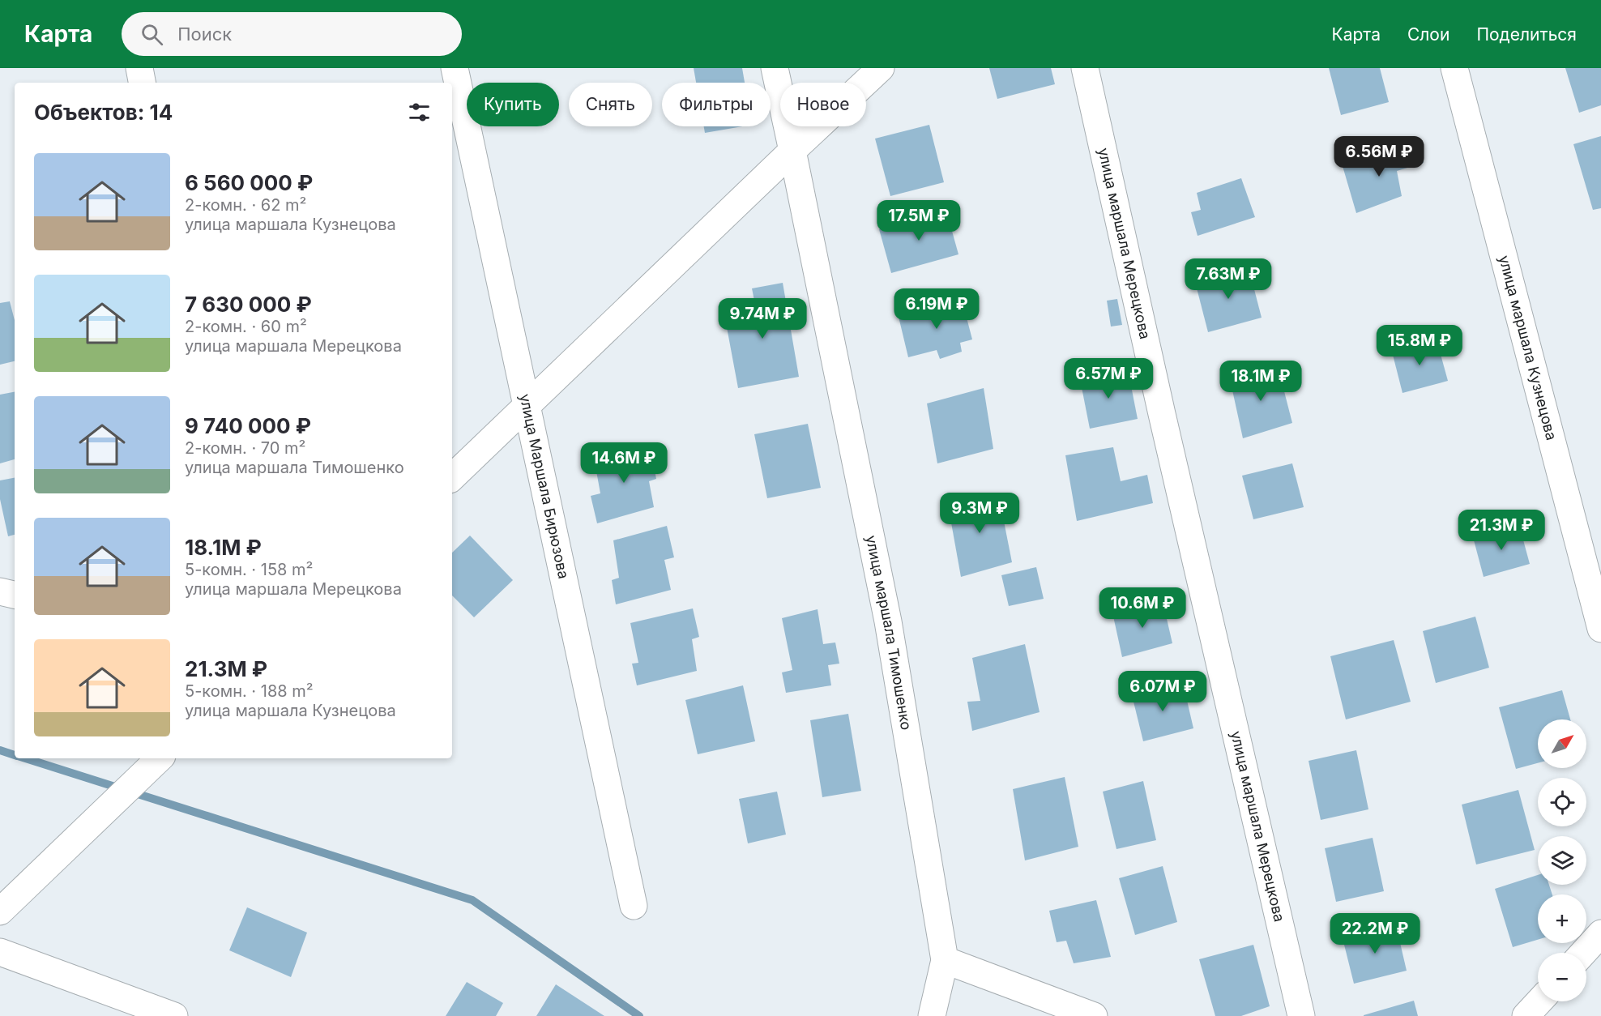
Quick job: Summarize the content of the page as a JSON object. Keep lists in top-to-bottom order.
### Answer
{
  "streets": {
    "street": [
      "улица маршала Мерецкова",
      "улица маршала Кузнецова",
      "улица Маршала Бирюзова",
      "улица маршала Тимошенко"
    ]
  },
  "north": "top right",
  "page": {
    "header": "Карта",
    "search": "Поиск",
    "nav": ["Карта", "Слои", "Поделиться"],
    "chip": [
      "Купить",
      "Снять",
      "Фильтры",
      "Новое"
    ],
    "heading": "Объектов: 14",
    "price": [
      "6.56M ₽",
      "17.5M ₽",
      "7.63M ₽",
      "6.19M ₽",
      "9.74M ₽",
      "15.8M ₽",
      "6.57M ₽",
      "18.1M ₽",
      "14.6M ₽",
      "9.3M ₽",
      "21.3M ₽",
      "10.6M ₽",
      "6.07M ₽",
      "22.2M ₽"
    ],
    "list": [
      {
        "name": "6 560 000 ₽",
        "note": "2-комн. · 62 m² · улица маршала Кузнецова"
      },
      {
        "name": "7 630 000 ₽",
        "note": "2-комн. · 60 m² · улица маршала Мерецкова"
      },
      {
        "name": "9 740 000 ₽",
        "note": "2-комн. · 70 m² · улица маршала Тимошенко"
      },
      {
        "name": "18.1M ₽",
        "note": "5-комн. · 158 m² · улица маршала Мерецкова"
      },
      {
        "name": "21.3M ₽",
        "note": "5-комн. · 188 m² · улица маршала Кузнецова"
      }
    ],
    "map_buttons": ["+", "−"]
  }
}
